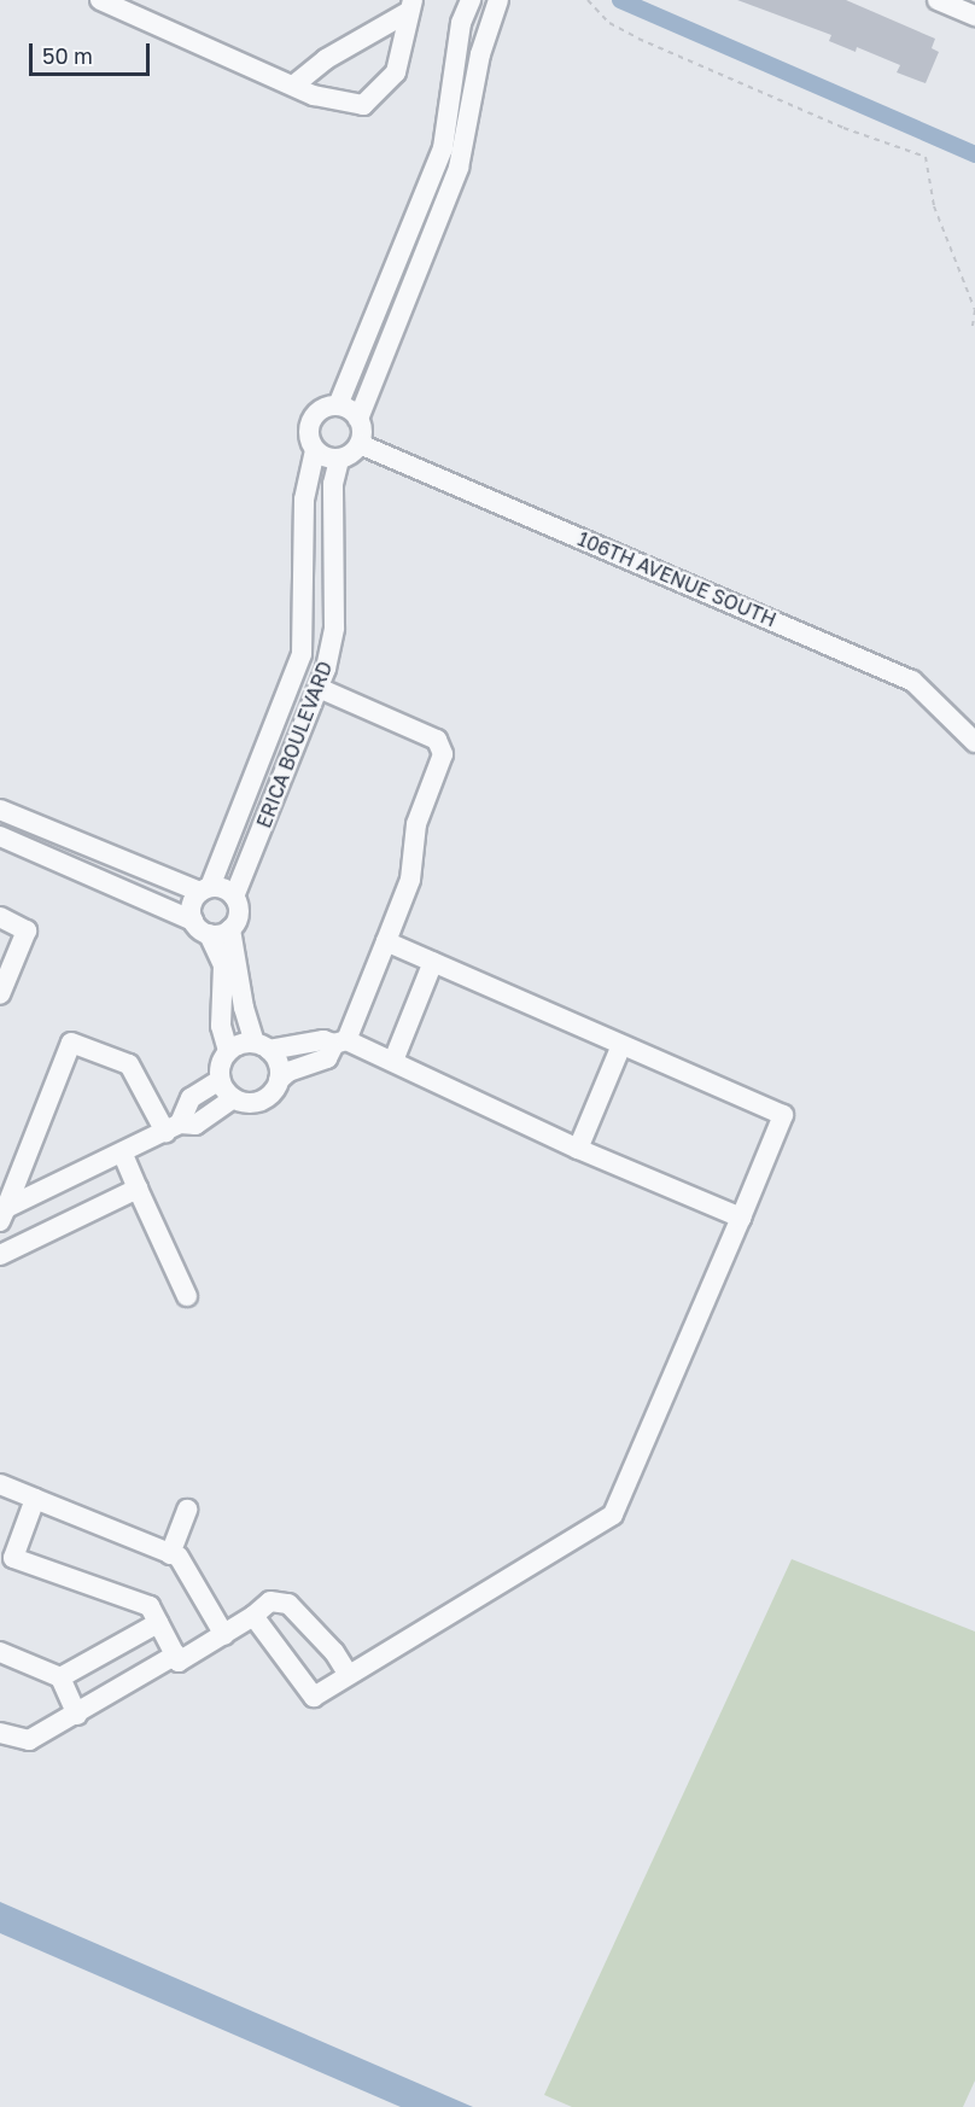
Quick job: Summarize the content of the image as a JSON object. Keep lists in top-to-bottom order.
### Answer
{
  "streets": {
    "street": ["106TH AVENUE SOUTH", "ERICA BOULEVARD"]
  },
  "crossings": [
    ["106TH AVENUE SOUTH", "ERICA BOULEVARD"]
  ],
  "scale_bar": "50 m"
}
